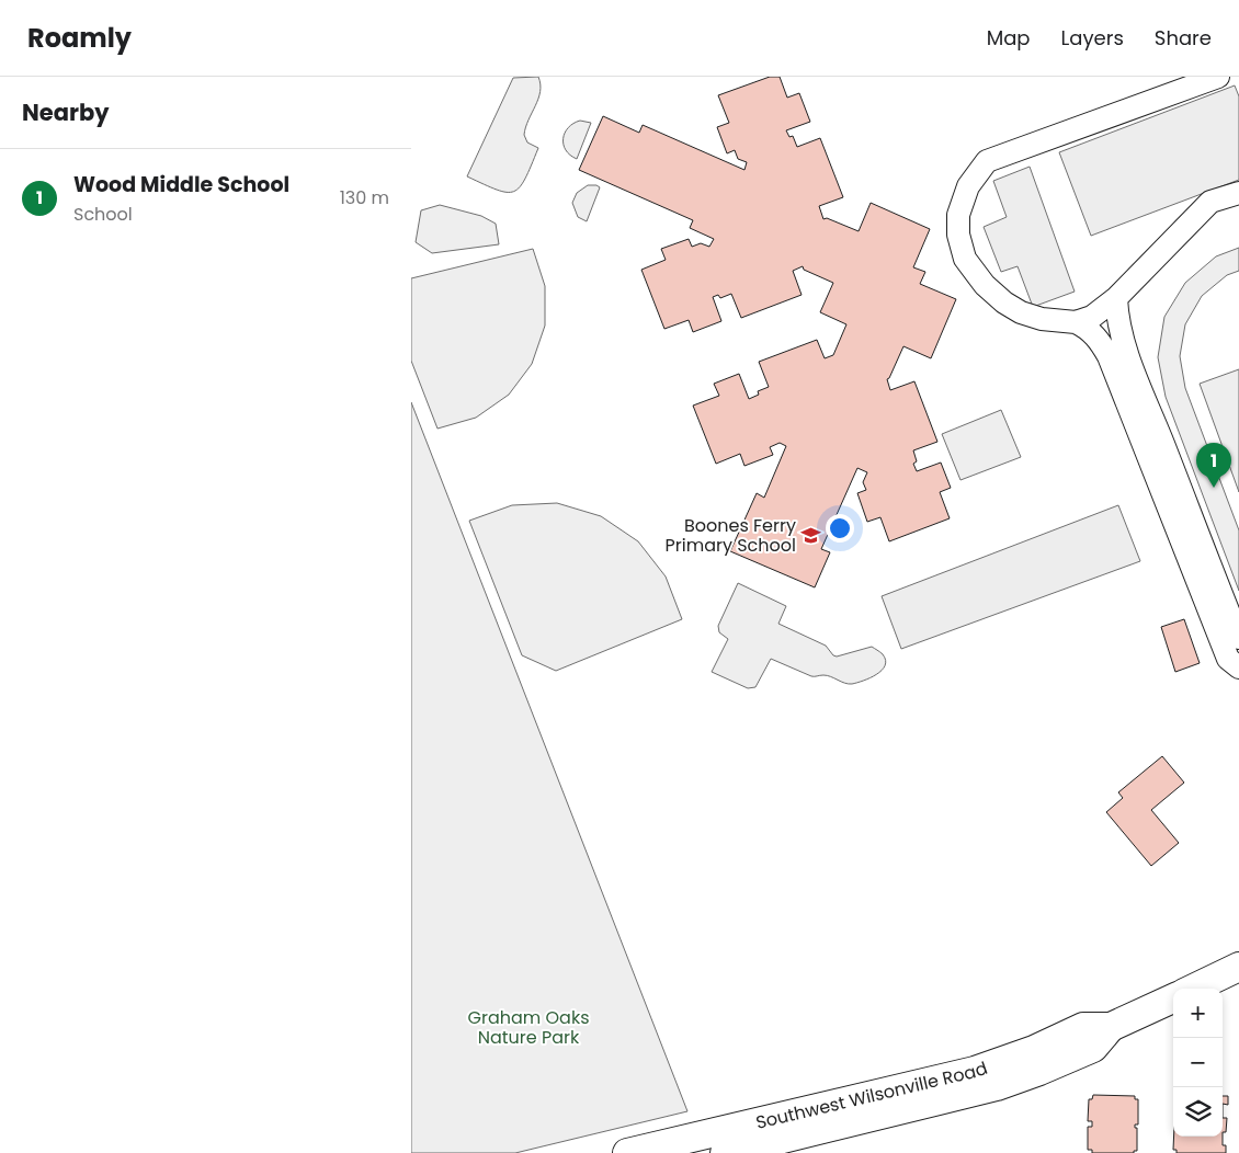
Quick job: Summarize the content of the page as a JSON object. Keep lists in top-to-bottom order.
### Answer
{
  "streets": {
    "main road": ["Southwest Wilsonville Road"]
  },
  "parks": ["Graham Oaks Nature Park"],
  "places": {
    "school or university": ["Boones Ferry Primary School"]
  },
  "page": {
    "header": "Roamly",
    "nav": ["Map", "Layers", "Share"],
    "heading": "Nearby",
    "list": [
      {
        "mark": "1",
        "name": "Wood Middle School",
        "note": "School",
        "value": "130 m"
      }
    ],
    "pins": "1",
    "map_buttons": ["+", "−"]
  }
}
